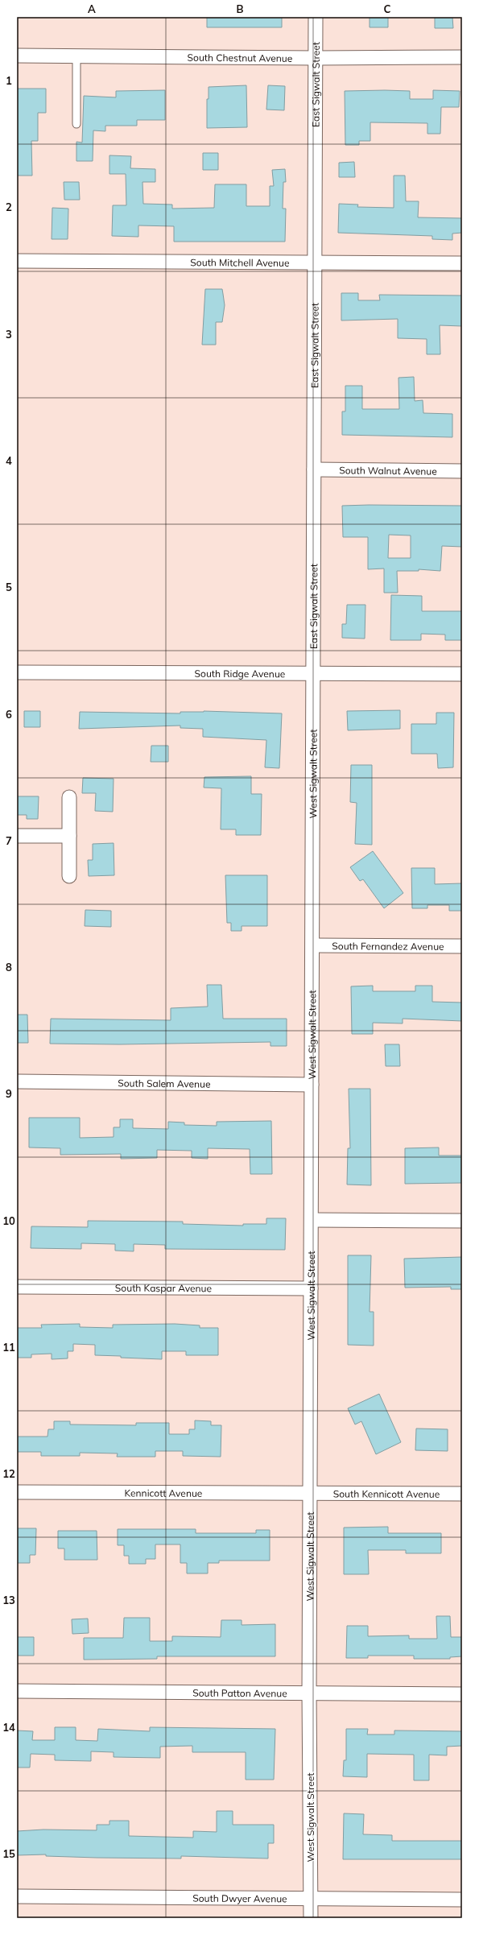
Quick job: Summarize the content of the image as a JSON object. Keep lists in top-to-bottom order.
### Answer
{
  "streets": {
    "street": [
      "South Chestnut Avenue",
      "East Sigwalt Street",
      "South Mitchell Avenue",
      "South Walnut Avenue",
      "South Ridge Avenue",
      "West Sigwalt Street",
      "South Fernandez Avenue",
      "South Salem Avenue",
      "South Kaspar Avenue",
      "Kennicott Avenue",
      "South Kennicott Avenue",
      "South Patton Avenue",
      "South Dwyer Avenue"
    ]
  },
  "crossings": [
    ["South Chestnut Avenue", "East Sigwalt Street"],
    ["East Sigwalt Street", "South Mitchell Avenue"],
    ["East Sigwalt Street", "South Walnut Avenue"],
    ["East Sigwalt Street", "South Ridge Avenue"],
    ["East Sigwalt Street", "West Sigwalt Street"],
    ["South Ridge Avenue", "West Sigwalt Street"],
    ["West Sigwalt Street", "South Fernandez Avenue"],
    ["West Sigwalt Street", "South Salem Avenue"],
    ["West Sigwalt Street", "South Kaspar Avenue"],
    ["West Sigwalt Street", "Kennicott Avenue"],
    ["West Sigwalt Street", "South Kennicott Avenue"],
    ["West Sigwalt Street", "South Patton Avenue"],
    ["West Sigwalt Street", "South Dwyer Avenue"],
    ["Kennicott Avenue", "South Kennicott Avenue"]
  ],
  "grid": {
    "columns": ["A", "B", "C"],
    "rows": [
      "1",
      "2",
      "3",
      "4",
      "5",
      "6",
      "7",
      "8",
      "9",
      "10",
      "11",
      "12",
      "13",
      "14",
      "15"
    ]
  }
}
